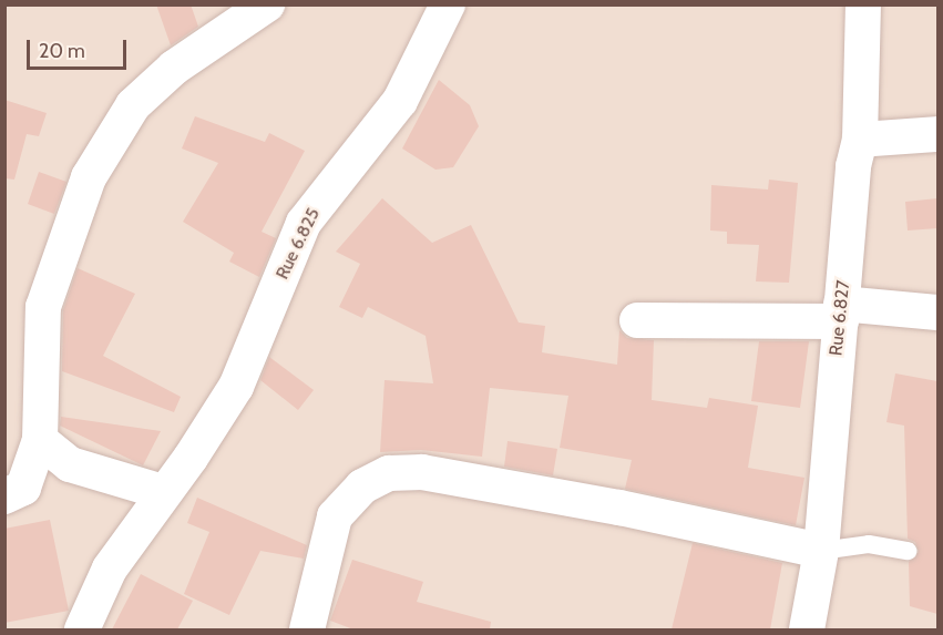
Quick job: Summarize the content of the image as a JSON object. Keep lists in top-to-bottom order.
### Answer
{
  "streets": {
    "street": ["Rue 6.825", "Rue 6.827"]
  },
  "scale_bar": "20 m"
}
